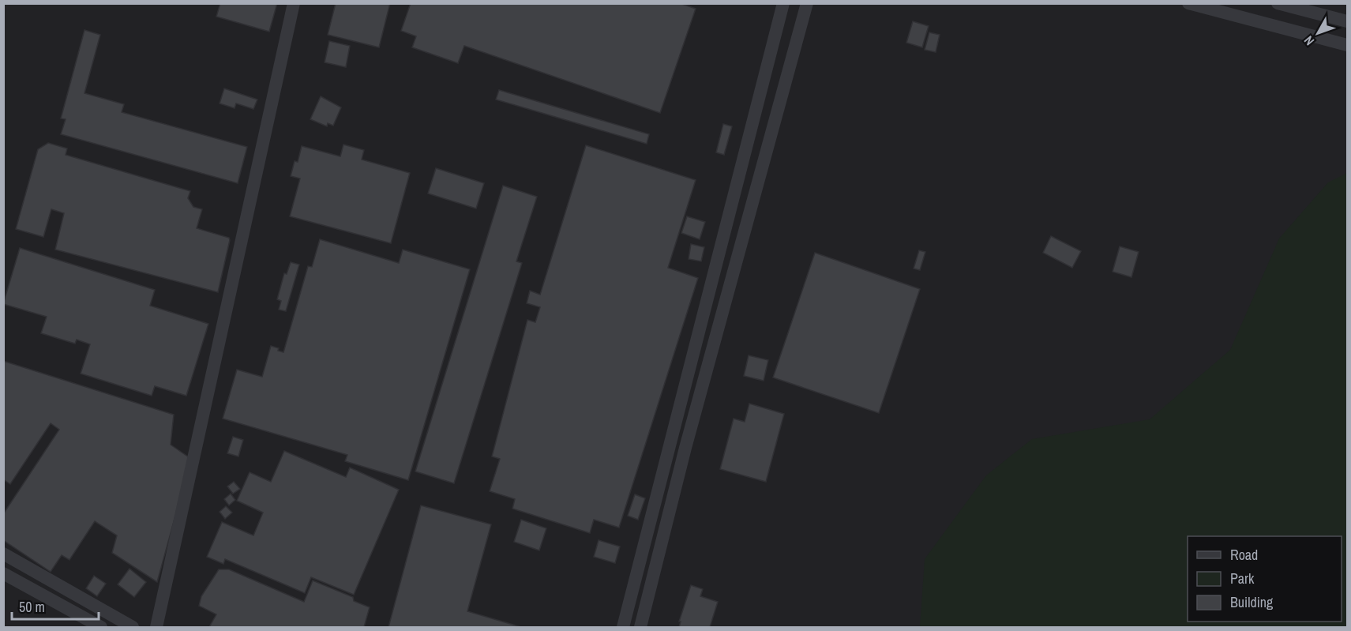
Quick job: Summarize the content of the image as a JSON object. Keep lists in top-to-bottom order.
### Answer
{
  "legend": ["Road", "Park", "Building"],
  "scale_bar": "50 m",
  "north": "bottom left"
}
